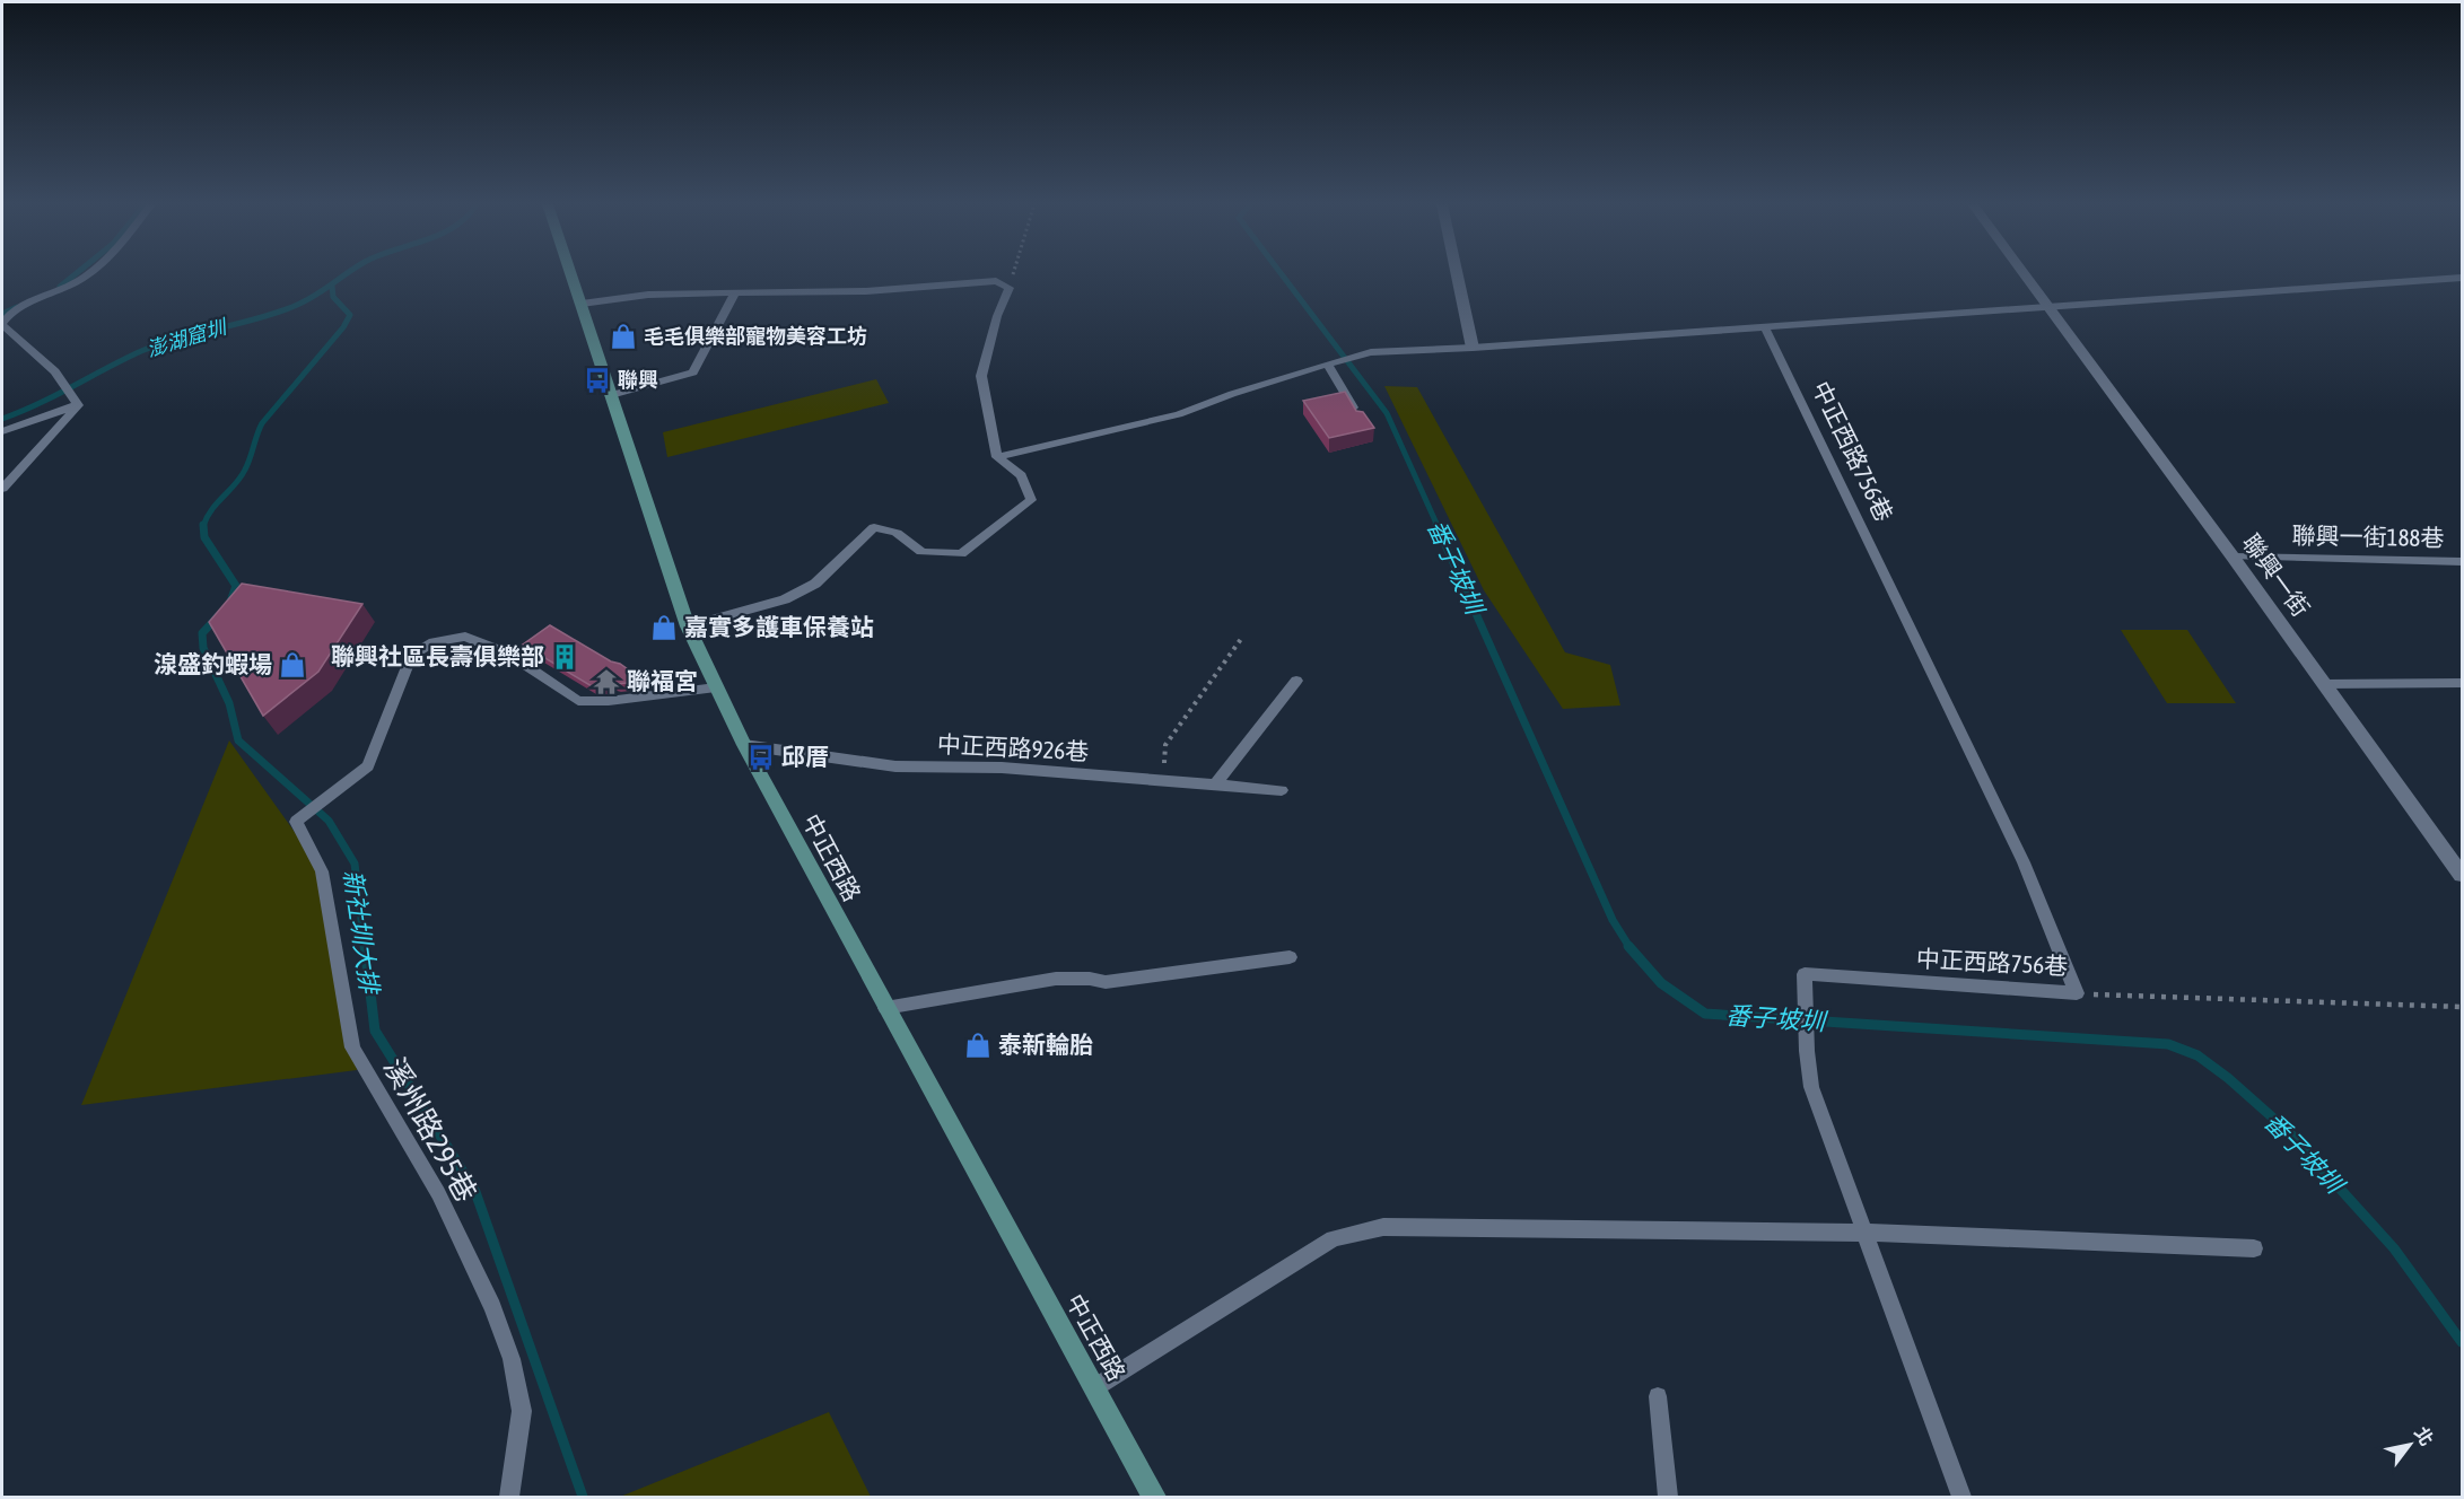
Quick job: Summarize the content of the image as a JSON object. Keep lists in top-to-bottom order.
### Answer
{
  "streets": {
    "main road": ["中正西路"],
    "street": ["聯興一街"],
    "lane": [
      "中正西路756巷",
      "聯興一街188巷",
      "中正西路926巷",
      "溪州路295巷"
    ]
  },
  "crossings": [
    ["聯興一街188巷", "聯興一街"],
    ["中正西路926巷", "中正西路"],
    ["中正西路", "溪州路295巷"]
  ],
  "water": ["澎湖窟圳", "番子坡圳", "新社圳大排"],
  "places": {
    "shop": [
      "毛毛俱樂部寵物美容工坊",
      "嘉實多護車保養站",
      "湶盛釣蝦場",
      "泰新輪胎"
    ],
    "bus stop": ["聯興", "邱厝"],
    "building": ["聯興社區長壽俱樂部"],
    "temple": ["聯福宮"]
  },
  "north": "top right"
}
